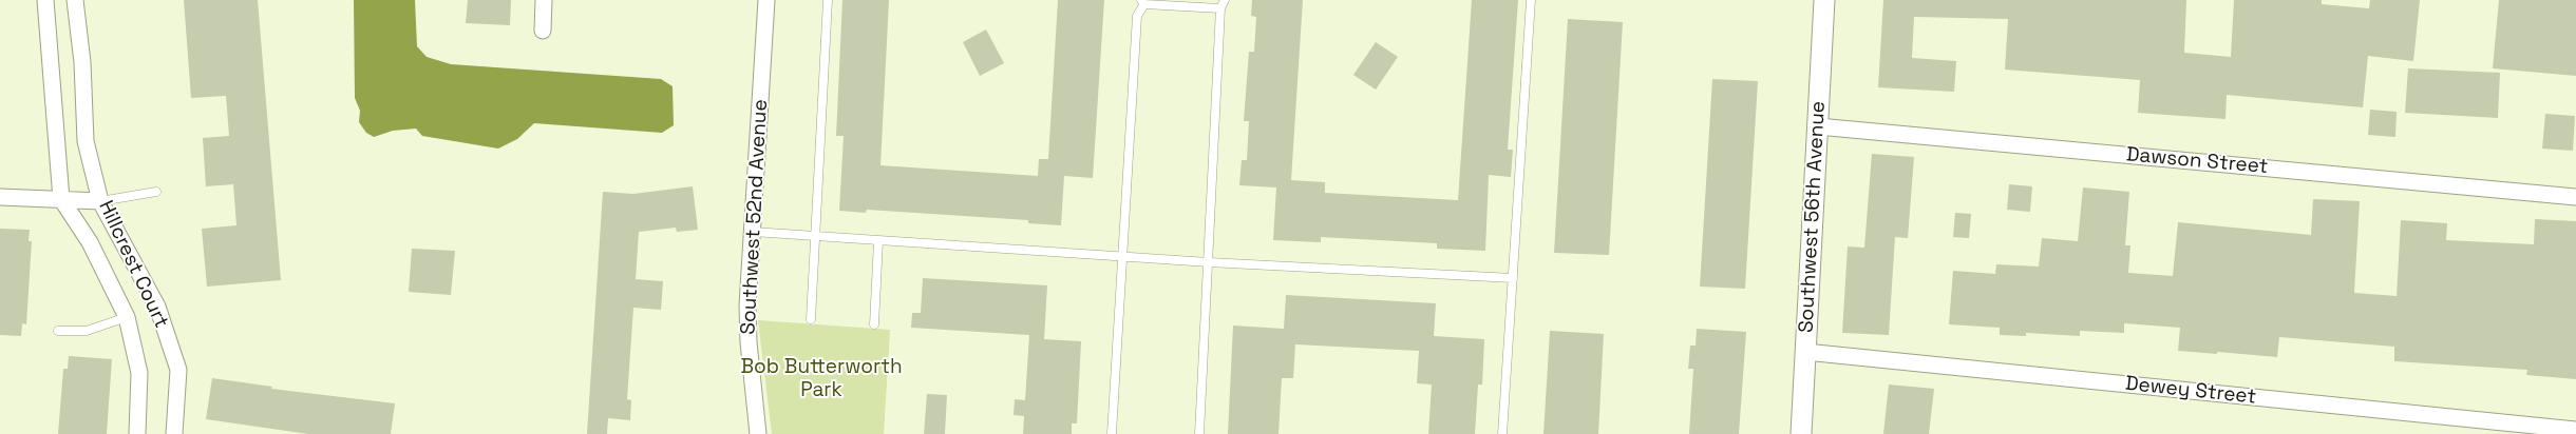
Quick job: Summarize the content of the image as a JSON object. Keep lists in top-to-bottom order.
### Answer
{
  "streets": {
    "street": [
      "Dawson Street",
      "Southwest 52nd Avenue",
      "Southwest 56th Avenue",
      "Hillcrest Court",
      "Dewey Street"
    ]
  },
  "crossings": [
    ["Dawson Street", "Southwest 56th Avenue"],
    ["Southwest 56th Avenue", "Dewey Street"]
  ],
  "parks": ["Bob Butterworth Park"]
}
